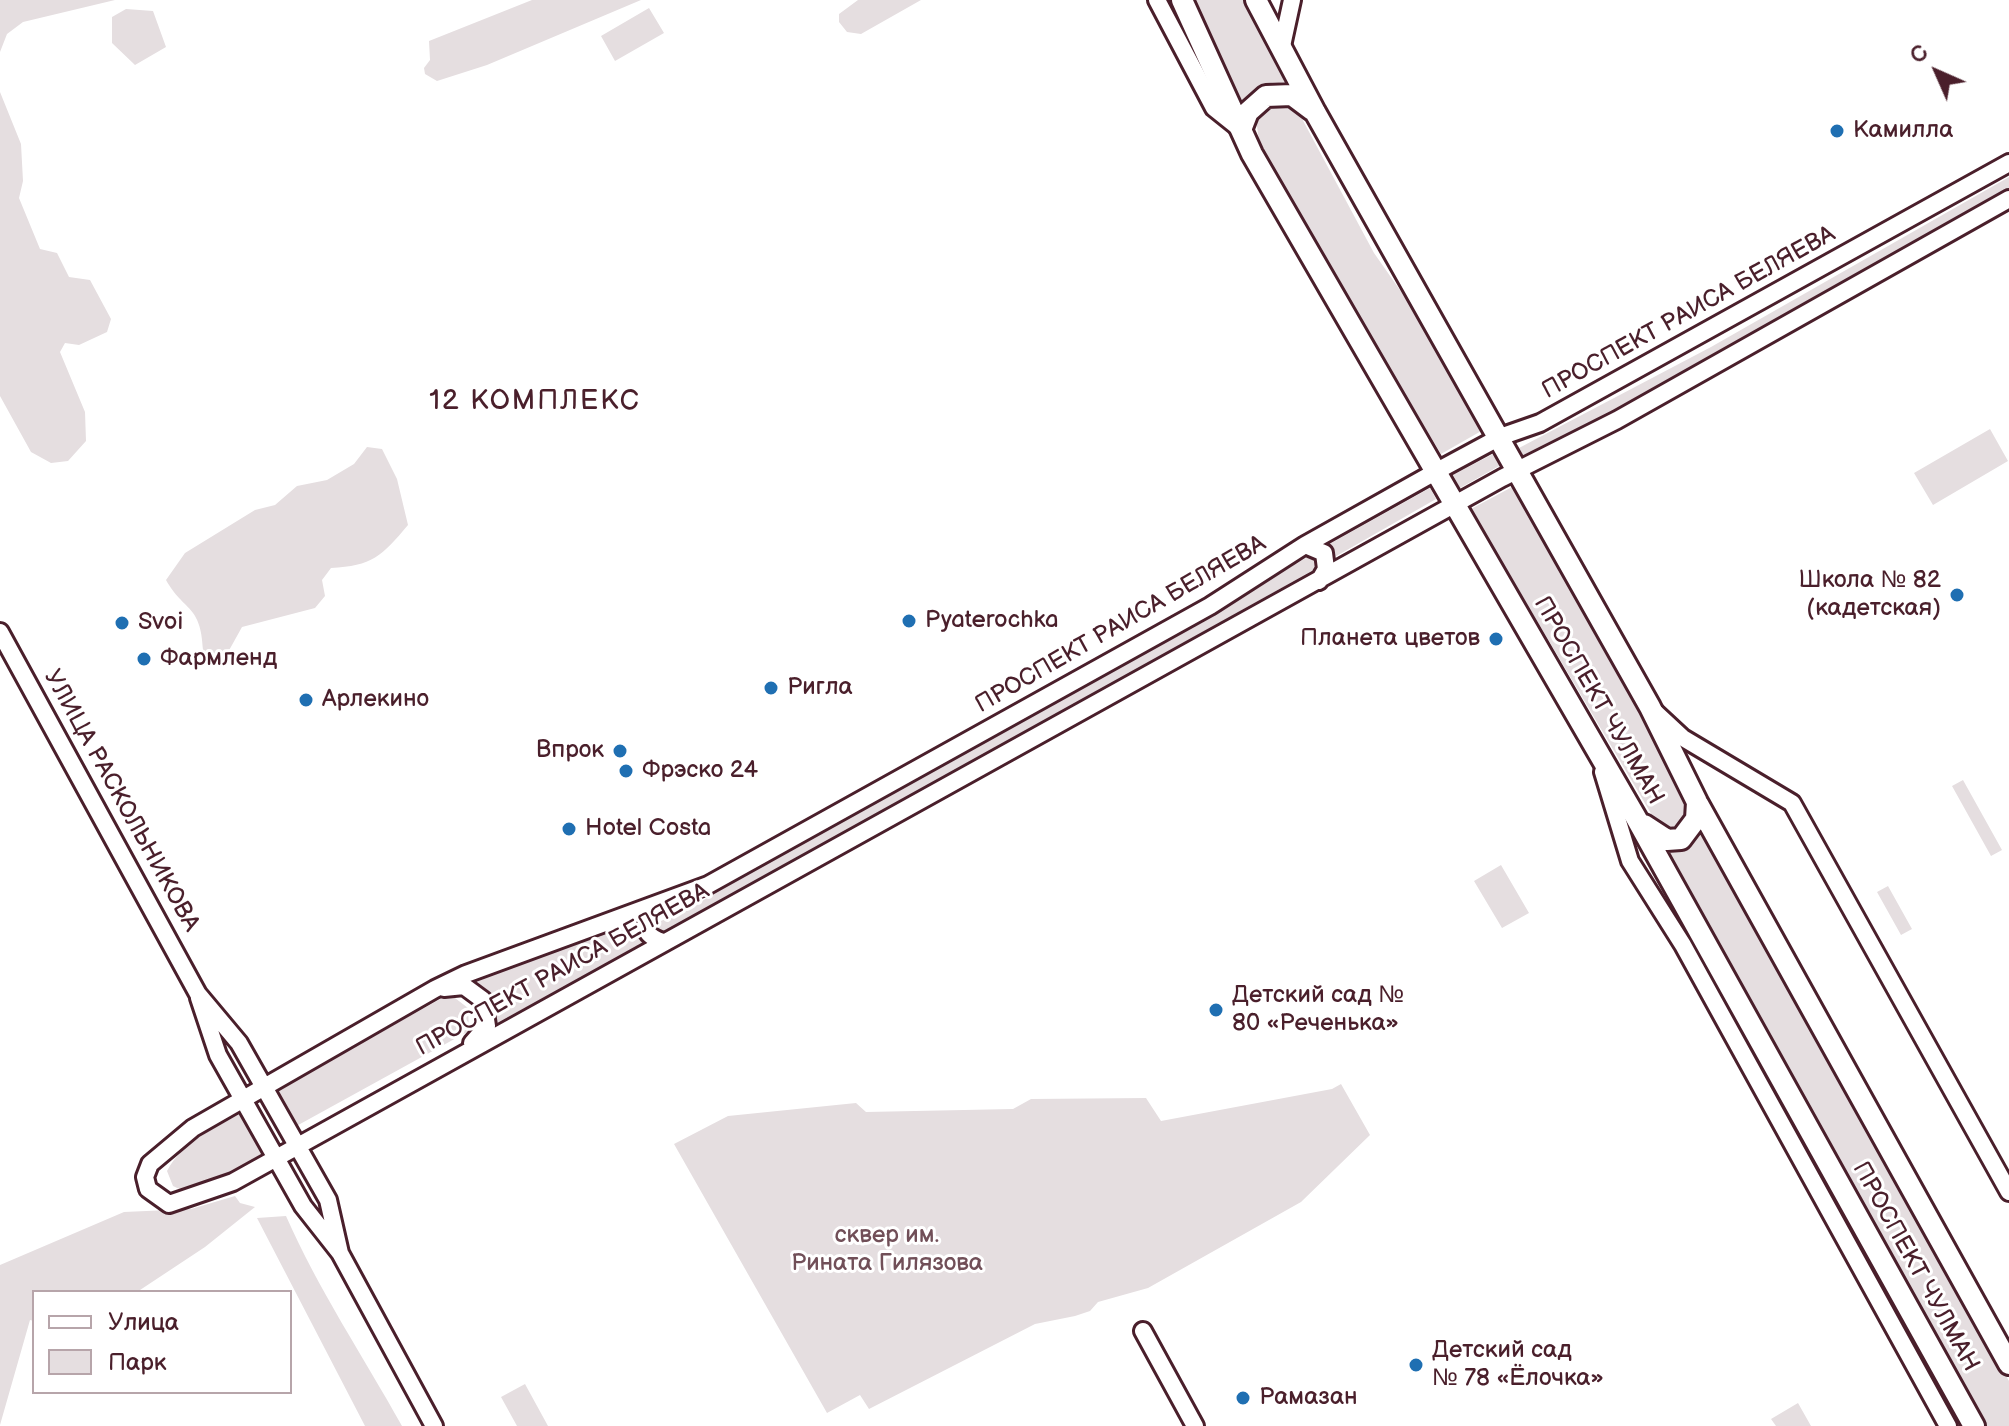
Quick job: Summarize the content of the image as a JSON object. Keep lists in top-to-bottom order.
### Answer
{
  "streets": {
    "main road": ["ПРОСПЕКТ ЧУЛМАН"],
    "street": ["ПРОСПЕКТ РАИСА БЕЛЯЕВА", "УЛИЦА РАСКОЛЬНИКОВА"]
  },
  "crossings": [
    ["ПРОСПЕКТ РАИСА БЕЛЯЕВА", "ПРОСПЕКТ ЧУЛМАН"],
    ["ПРОСПЕКТ РАИСА БЕЛЯЕВА", "УЛИЦА РАСКОЛЬНИКОВА"]
  ],
  "districts": ["12 КОМПЛЕКС"],
  "parks": ["сквер им. Рината Гилязова"],
  "places": [
    "Камилла",
    "Школа № 82 (кадетская)",
    "Pyaterochka",
    "Svoi",
    "Планета цветов",
    "Фармленд",
    "Ригла",
    "Арлекино",
    "Впрок",
    "Фрэско 24",
    "Hotel Costa",
    "Детский сад № 80 «Реченька»",
    "Детский сад № 78 «Ёлочка»",
    "Рамазан"
  ],
  "legend": ["Улица", "Парк"],
  "north": "top left"
}
